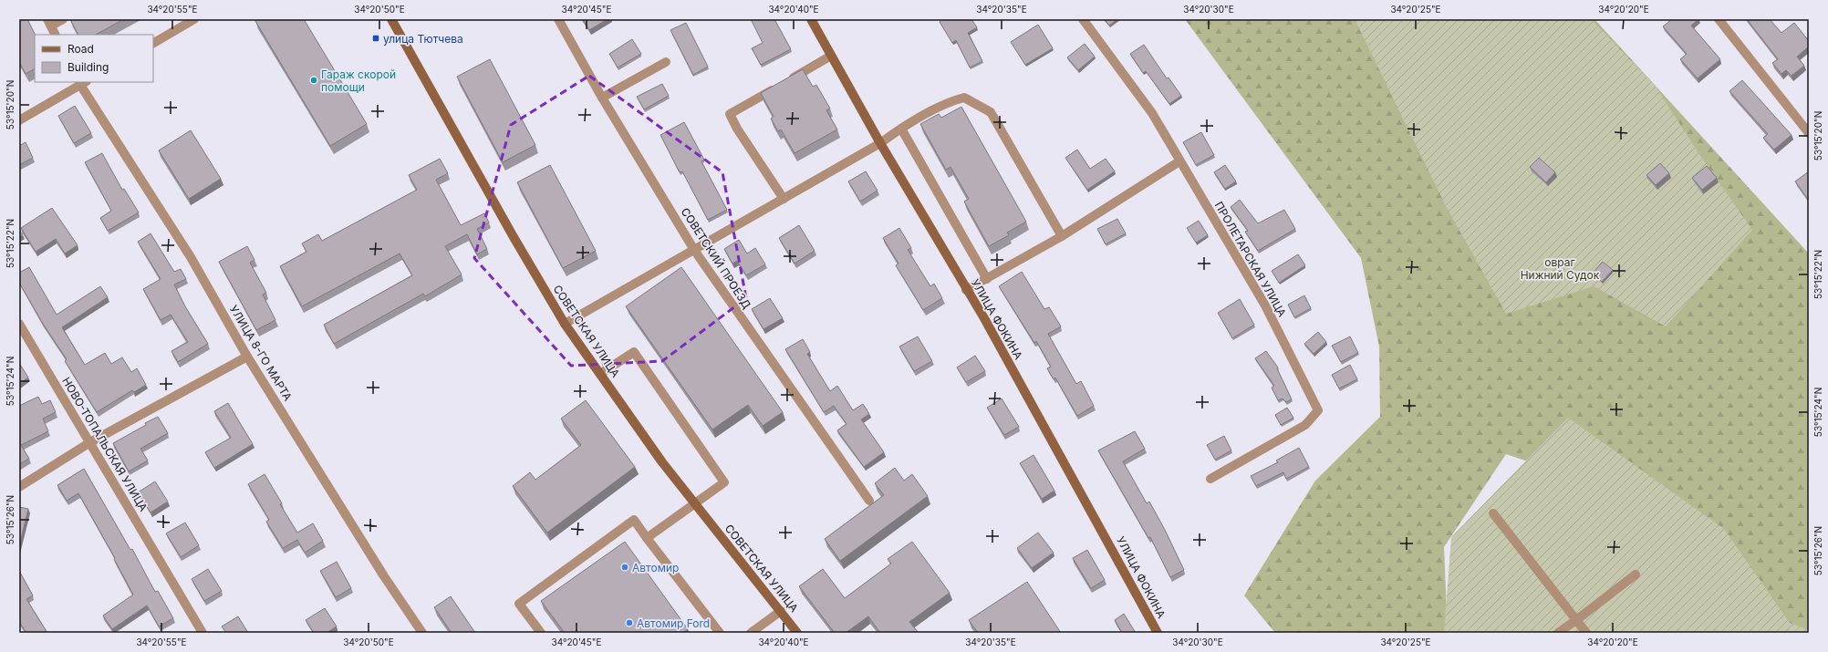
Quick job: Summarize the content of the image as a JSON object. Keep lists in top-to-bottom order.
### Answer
{
  "streets": {
    "main road": ["УЛИЦА ФОКИНА", "СОВЕТСКАЯ УЛИЦА"],
    "street": [
      "СОВЕТСКИЙ ПРОЕЗД",
      "ПРОЛЕТАРСКАЯ УЛИЦА",
      "УЛИЦА 8-ГО МАРТА",
      "НОВО-ТОПАЛЬСКАЯ УЛИЦА"
    ]
  },
  "parks": ["овраг Нижний Судок"],
  "places": {
    "transit": ["улица Тютчева"],
    "other": ["Гараж скорой помощи", "Автомир", "Автомир Ford"]
  },
  "legend": ["Road", "Building"],
  "coordinates": [
    "34°20'55\"E",
    "34°20'50\"E",
    "34°20'45\"E",
    "34°20'40\"E",
    "34°20'35\"E",
    "34°20'30\"E",
    "34°20'25\"E",
    "34°20'20\"E",
    "53°15'20\"N",
    "53°15'22\"N",
    "53°15'24\"N",
    "53°15'26\"N"
  ]
}
